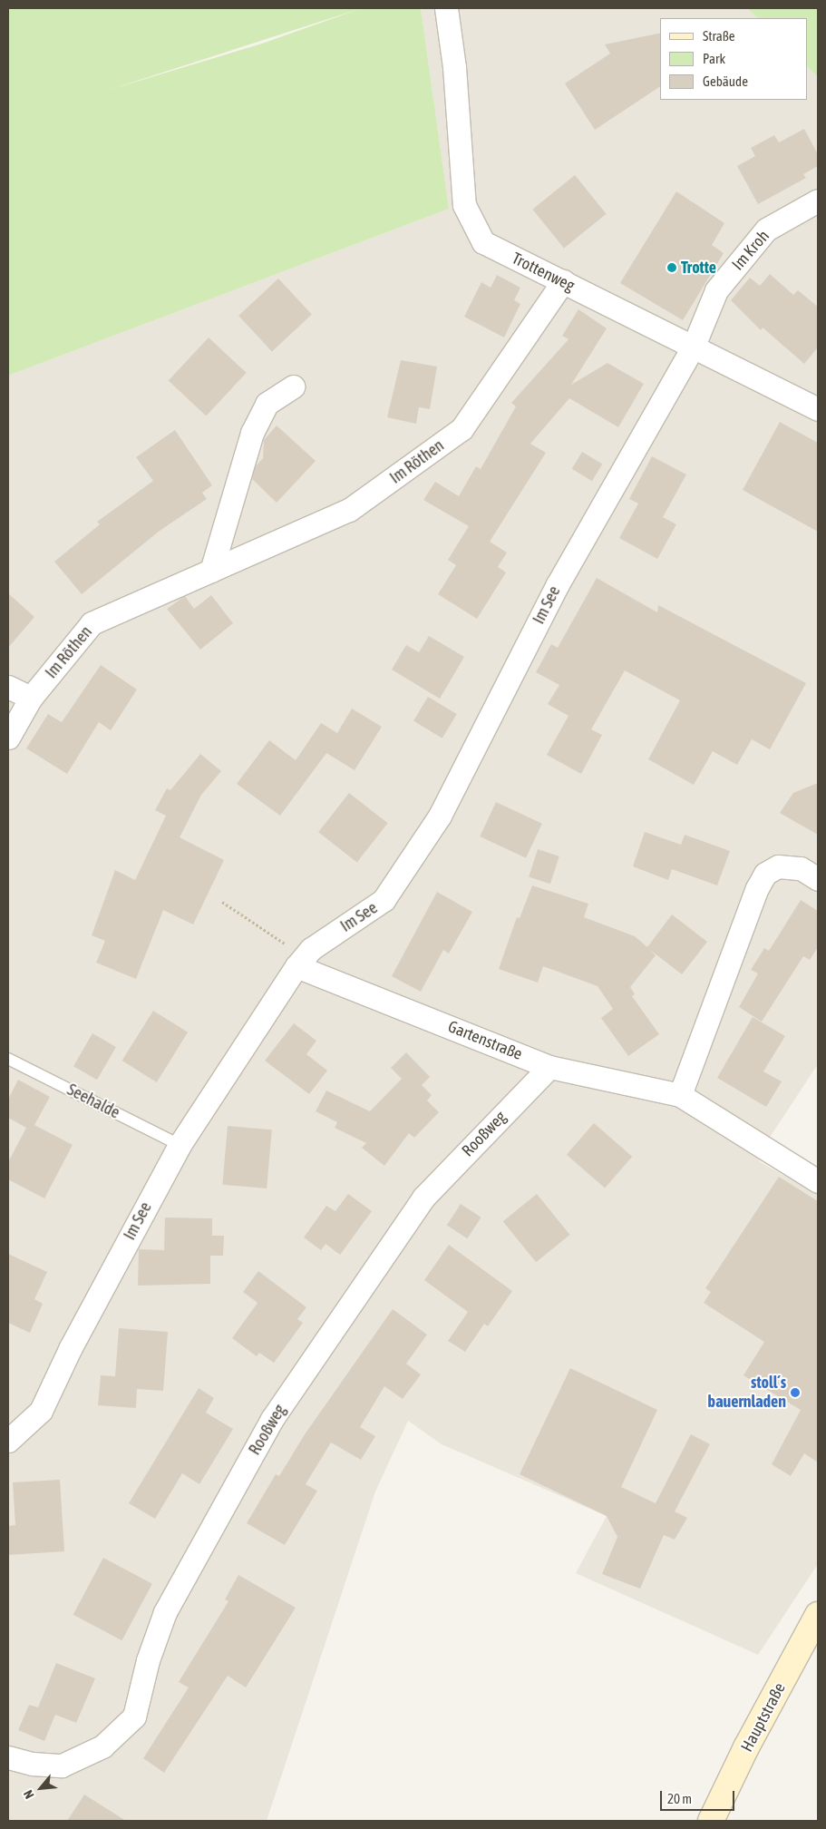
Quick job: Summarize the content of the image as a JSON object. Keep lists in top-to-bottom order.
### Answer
{
  "streets": {
    "main road": ["Hauptstraße"],
    "street": [
      "Im Kroh",
      "Trottenweg",
      "Im Röthen",
      "Im See",
      "Gartenstraße",
      "Rooßweg"
    ],
    "lane": ["Seehalde"]
  },
  "crossings": [
    ["Im Kroh", "Trottenweg"],
    ["Im Kroh", "Im See"],
    ["Trottenweg", "Im Röthen"],
    ["Trottenweg", "Im See"],
    ["Im See", "Gartenstraße"],
    ["Im See", "Seehalde"],
    ["Gartenstraße", "Rooßweg"]
  ],
  "places": ["Trotte", "stoll´s bauernladen"],
  "legend": ["Straße", "Park", "Gebäude"],
  "scale_bar": "20 m",
  "north": "bottom left"
}
